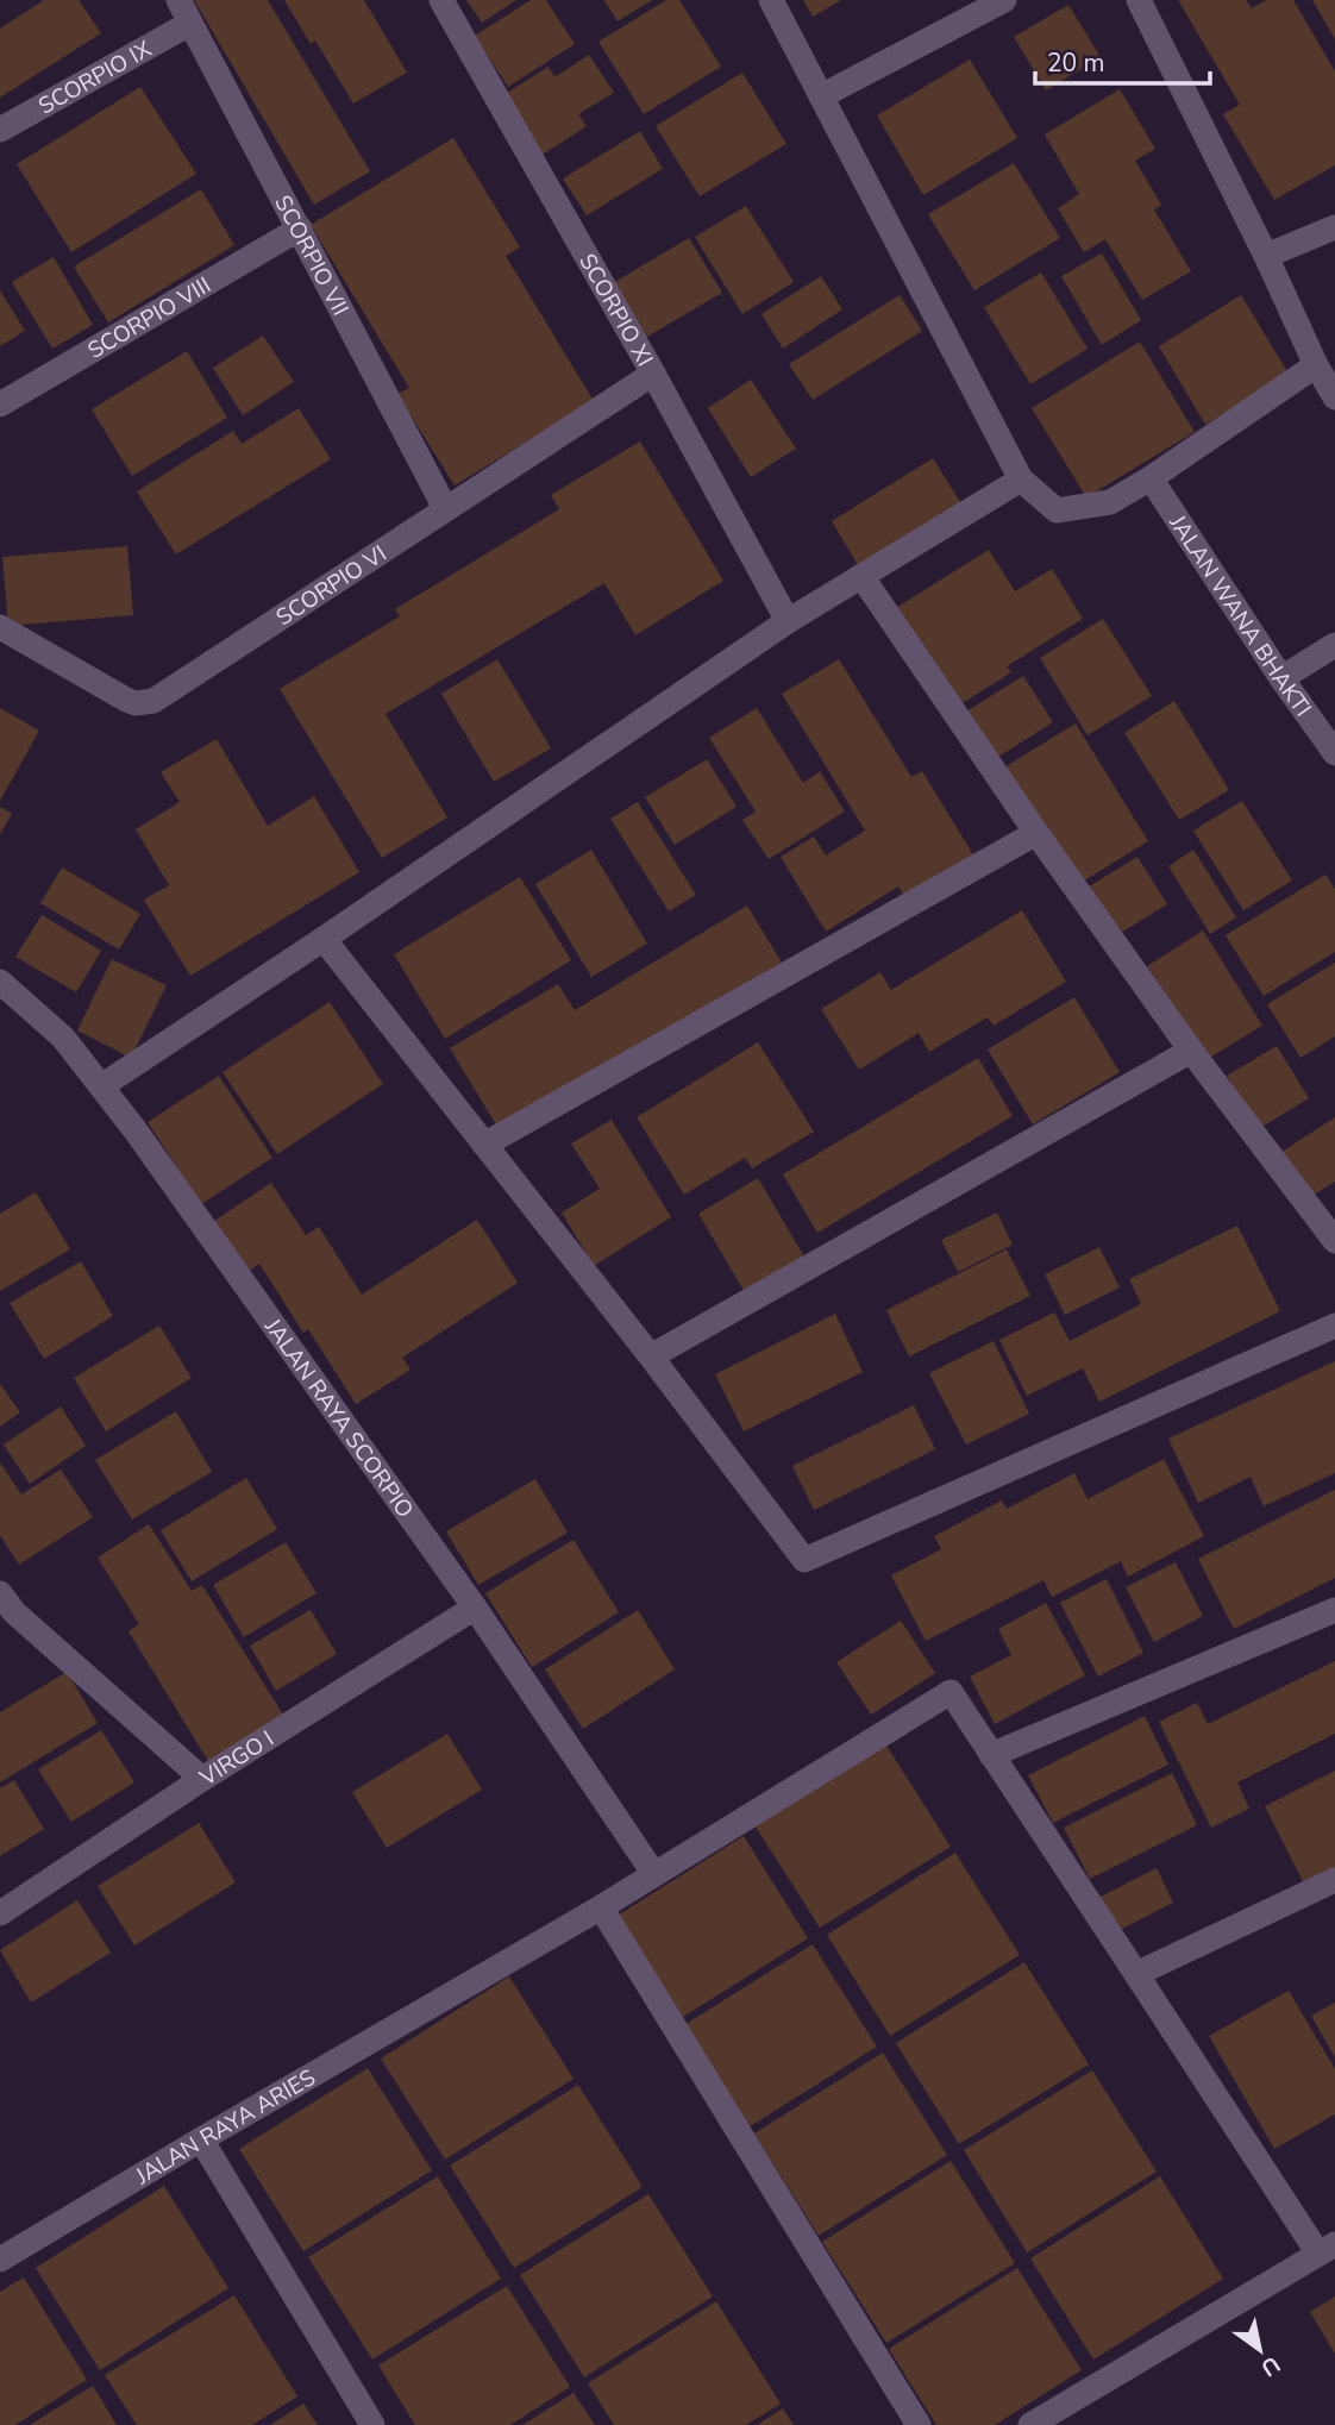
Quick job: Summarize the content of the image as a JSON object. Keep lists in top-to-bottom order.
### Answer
{
  "streets": {
    "street": [
      "SCORPIO IX",
      "SCORPIO VII",
      "SCORPIO XI",
      "SCORPIO VIII",
      "SCORPIO VI",
      "JALAN WANA BHAKTI",
      "JALAN RAYA SCORPIO",
      "VIRGO I",
      "JALAN RAYA ARIES"
    ]
  },
  "crossings": [
    ["SCORPIO IX", "SCORPIO VII"],
    ["SCORPIO VII", "SCORPIO VIII"],
    ["SCORPIO VII", "SCORPIO VI"],
    ["SCORPIO XI", "SCORPIO VI"],
    ["JALAN RAYA SCORPIO", "VIRGO I"],
    ["JALAN RAYA SCORPIO", "JALAN RAYA ARIES"]
  ],
  "scale_bar": "20 m",
  "north": "bottom right"
}
